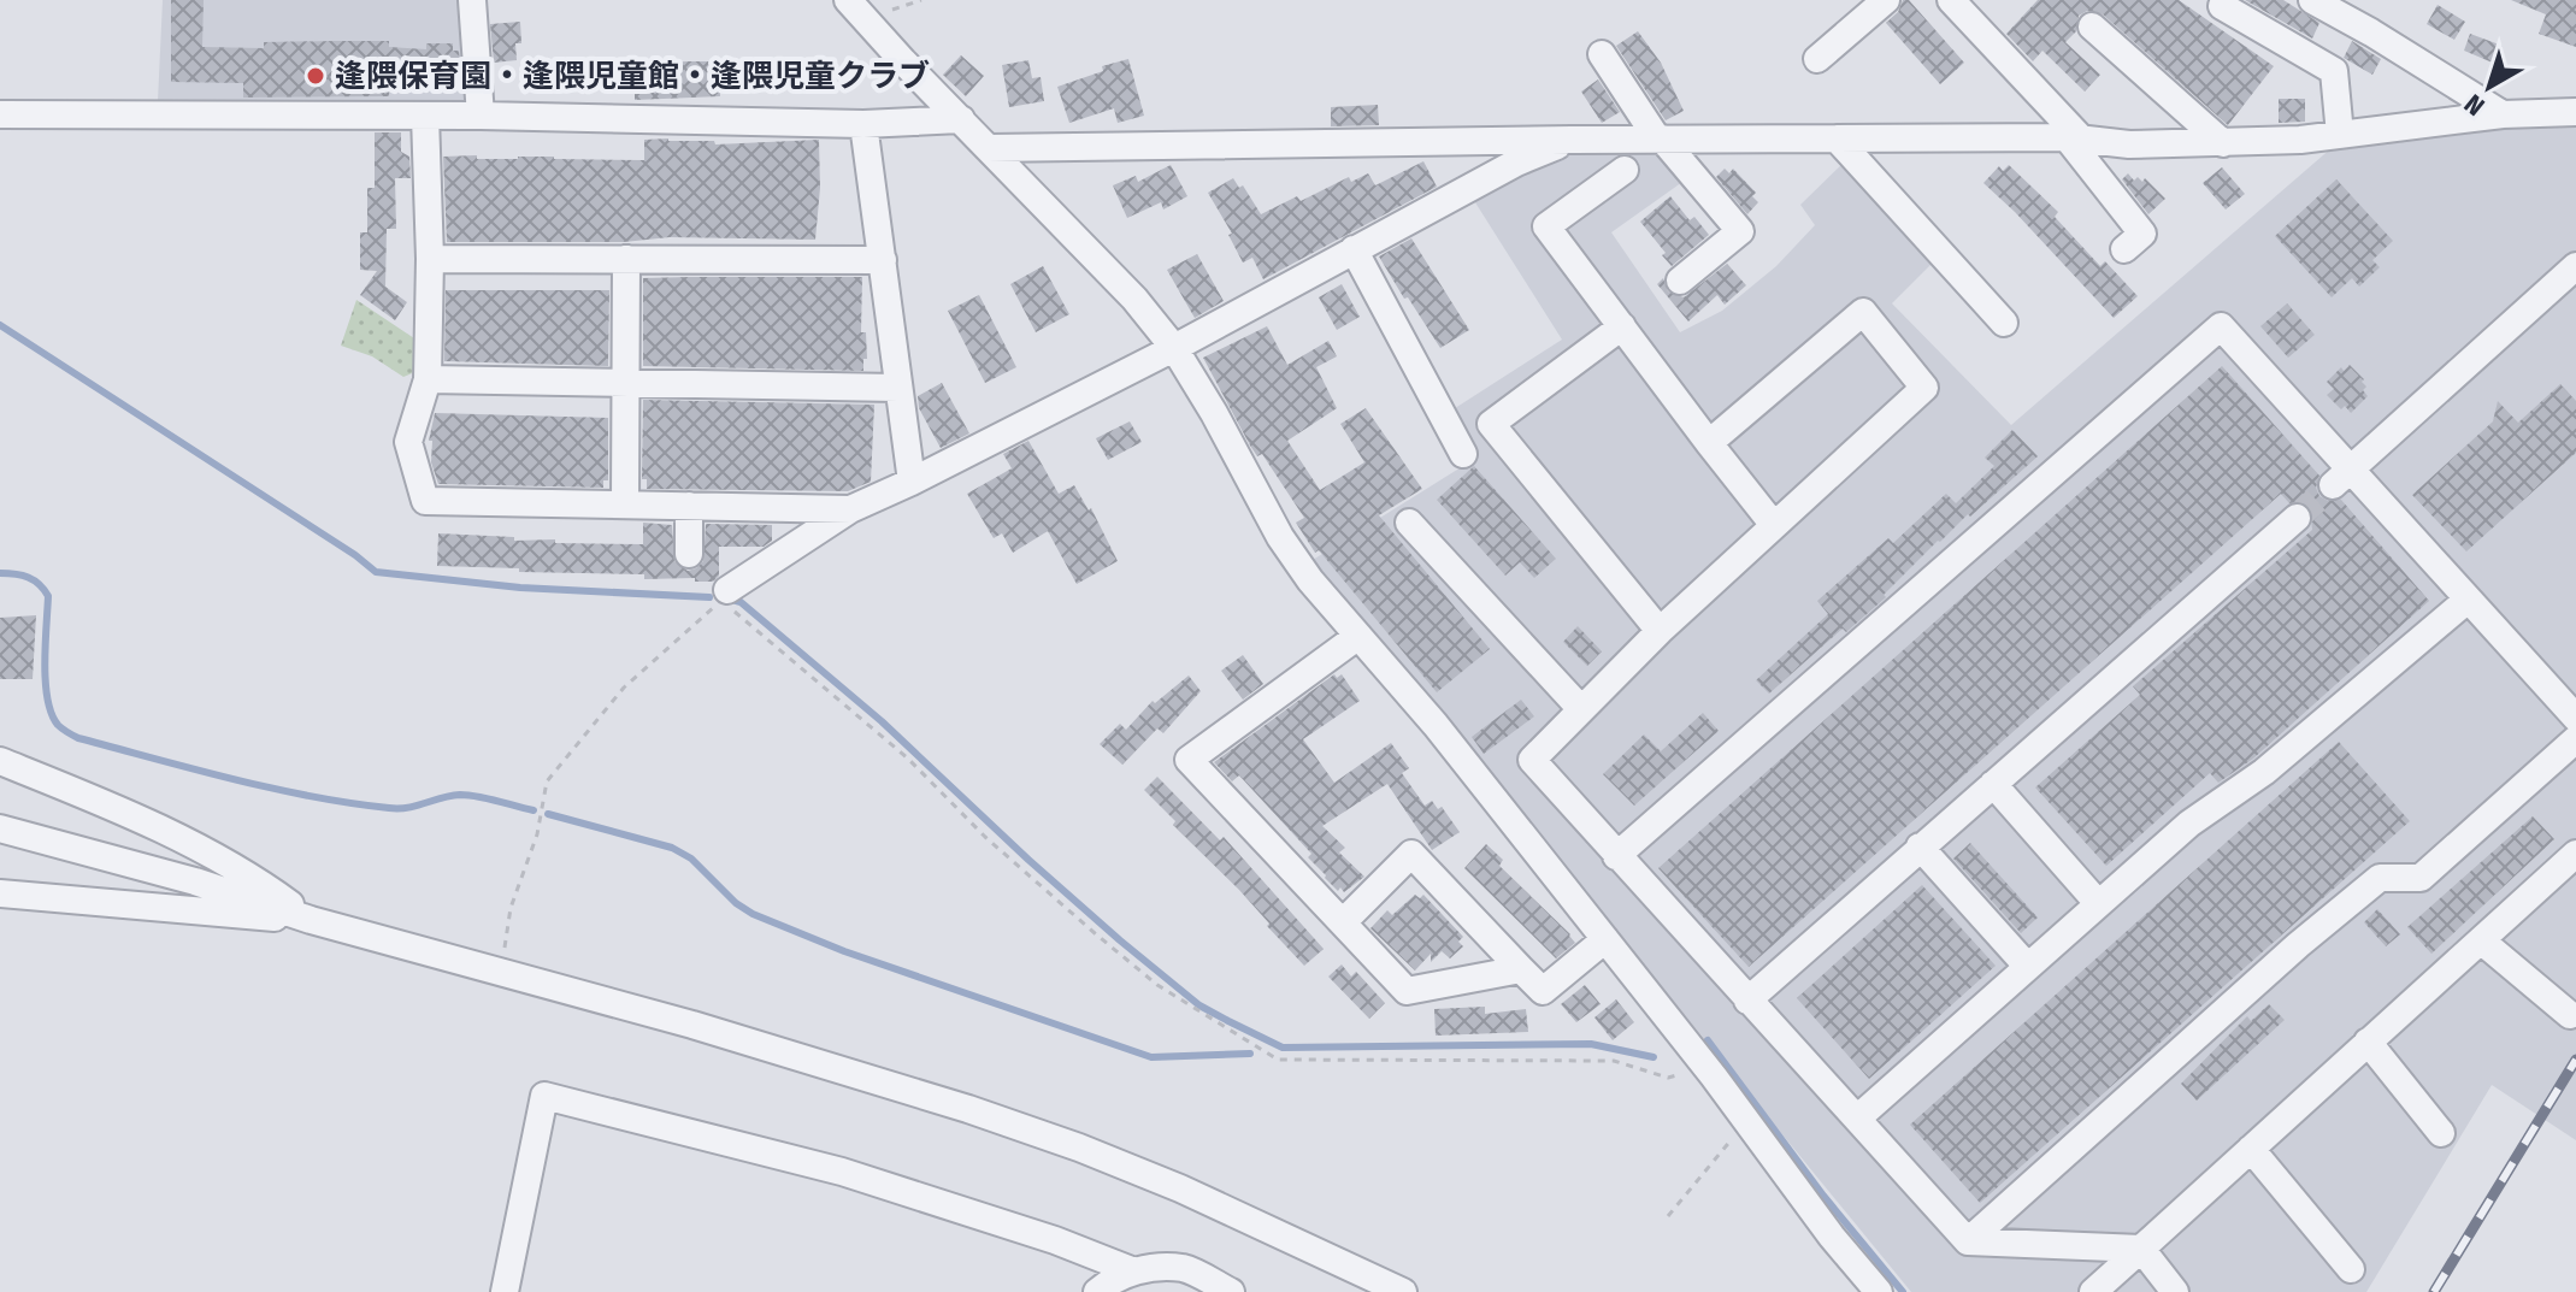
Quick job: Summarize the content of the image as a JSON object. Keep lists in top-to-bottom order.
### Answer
{
  "places": ["逢隈保育園・逢隈児童館・逢隈児童クラブ"],
  "north": "bottom left"
}
